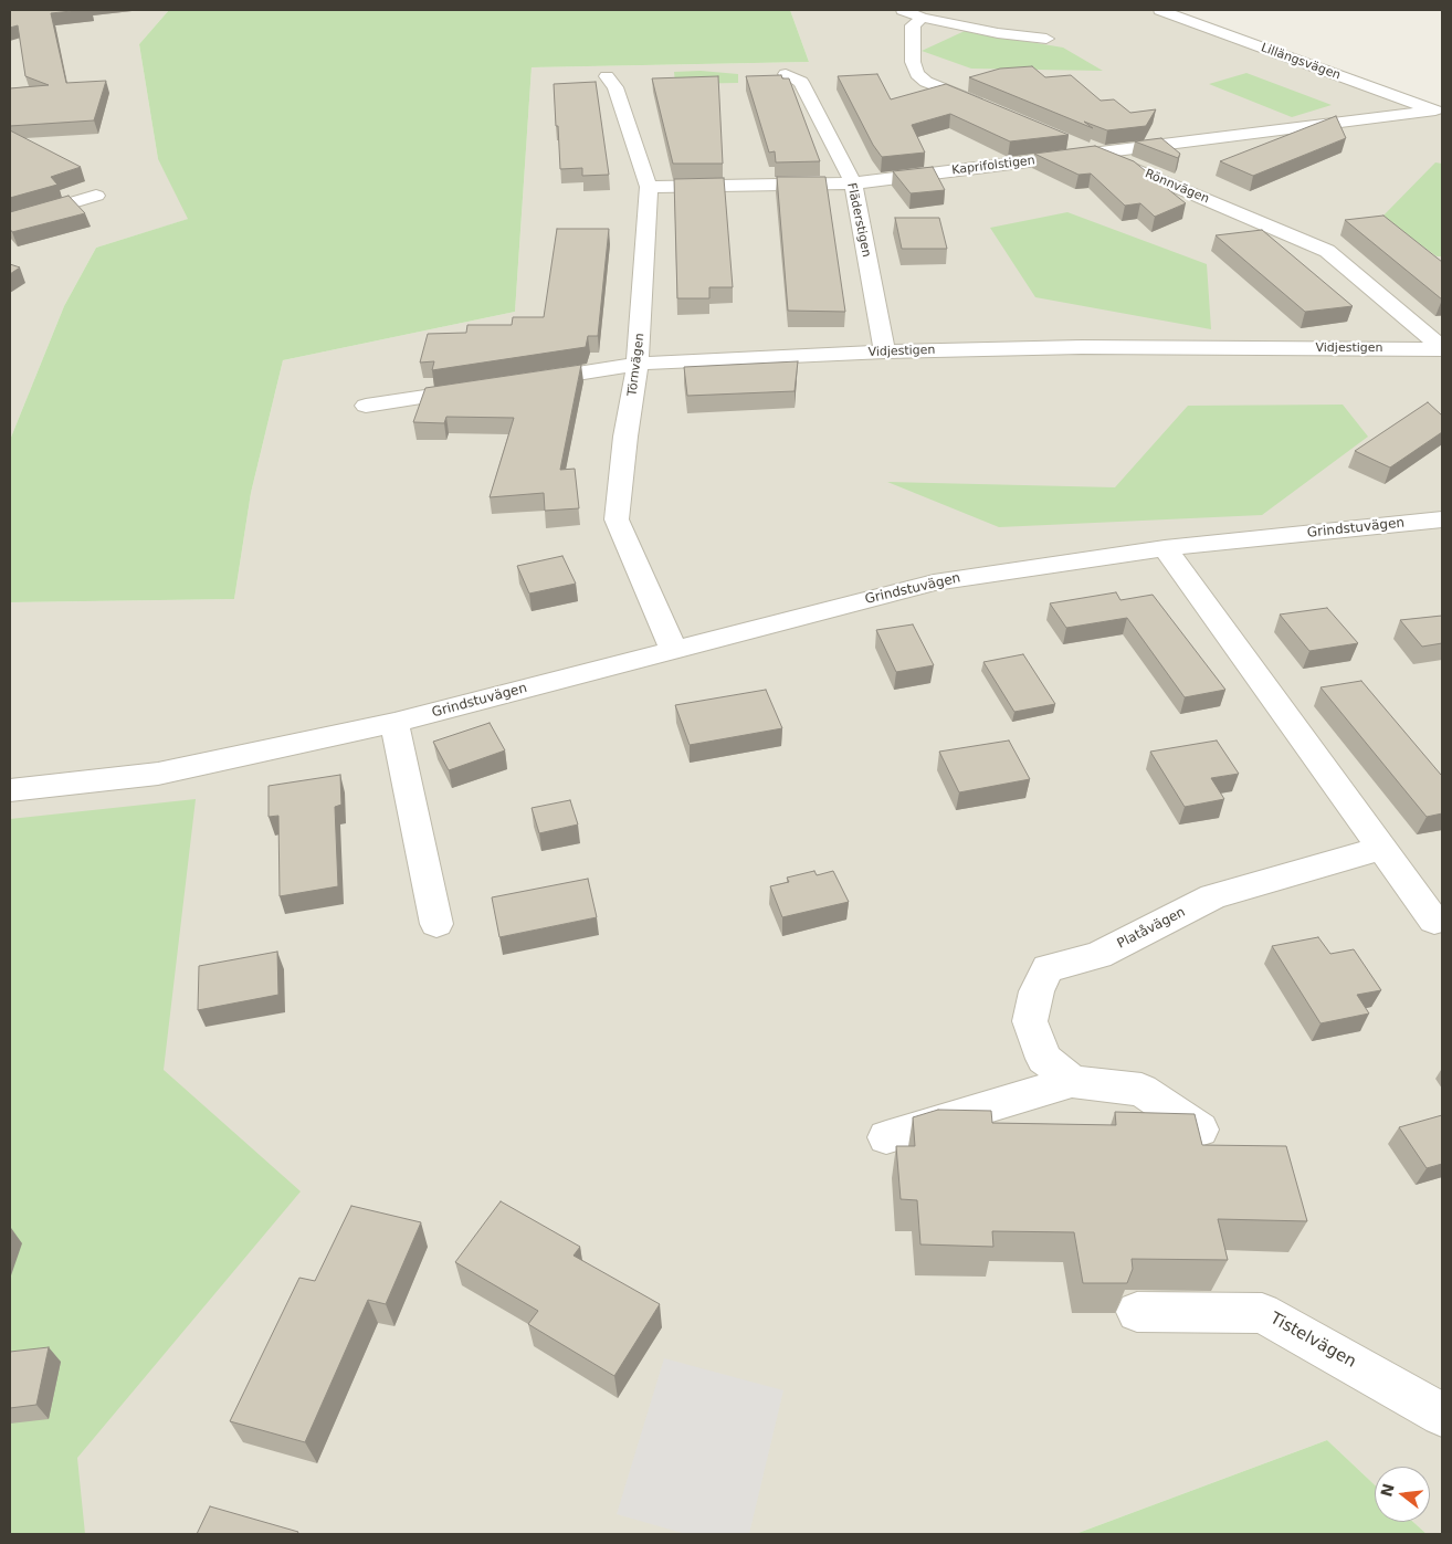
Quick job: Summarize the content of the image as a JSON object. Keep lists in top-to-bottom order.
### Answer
{
  "streets": {
    "street": [
      "Lillängsvägen",
      "Kaprifolstigen",
      "Rönnvägen",
      "Fläderstigen",
      "Vidjestigen",
      "Törnvägen",
      "Grindstuvägen",
      "Platåvägen",
      "Tistelvägen"
    ]
  },
  "crossings": [
    ["Lillängsvägen", "Kaprifolstigen"],
    ["Kaprifolstigen", "Rönnvägen"],
    ["Kaprifolstigen", "Fläderstigen"],
    ["Kaprifolstigen", "Törnvägen"],
    ["Rönnvägen", "Vidjestigen"],
    ["Fläderstigen", "Vidjestigen"],
    ["Vidjestigen", "Törnvägen"],
    ["Törnvägen", "Grindstuvägen"]
  ],
  "north": "left"
}
